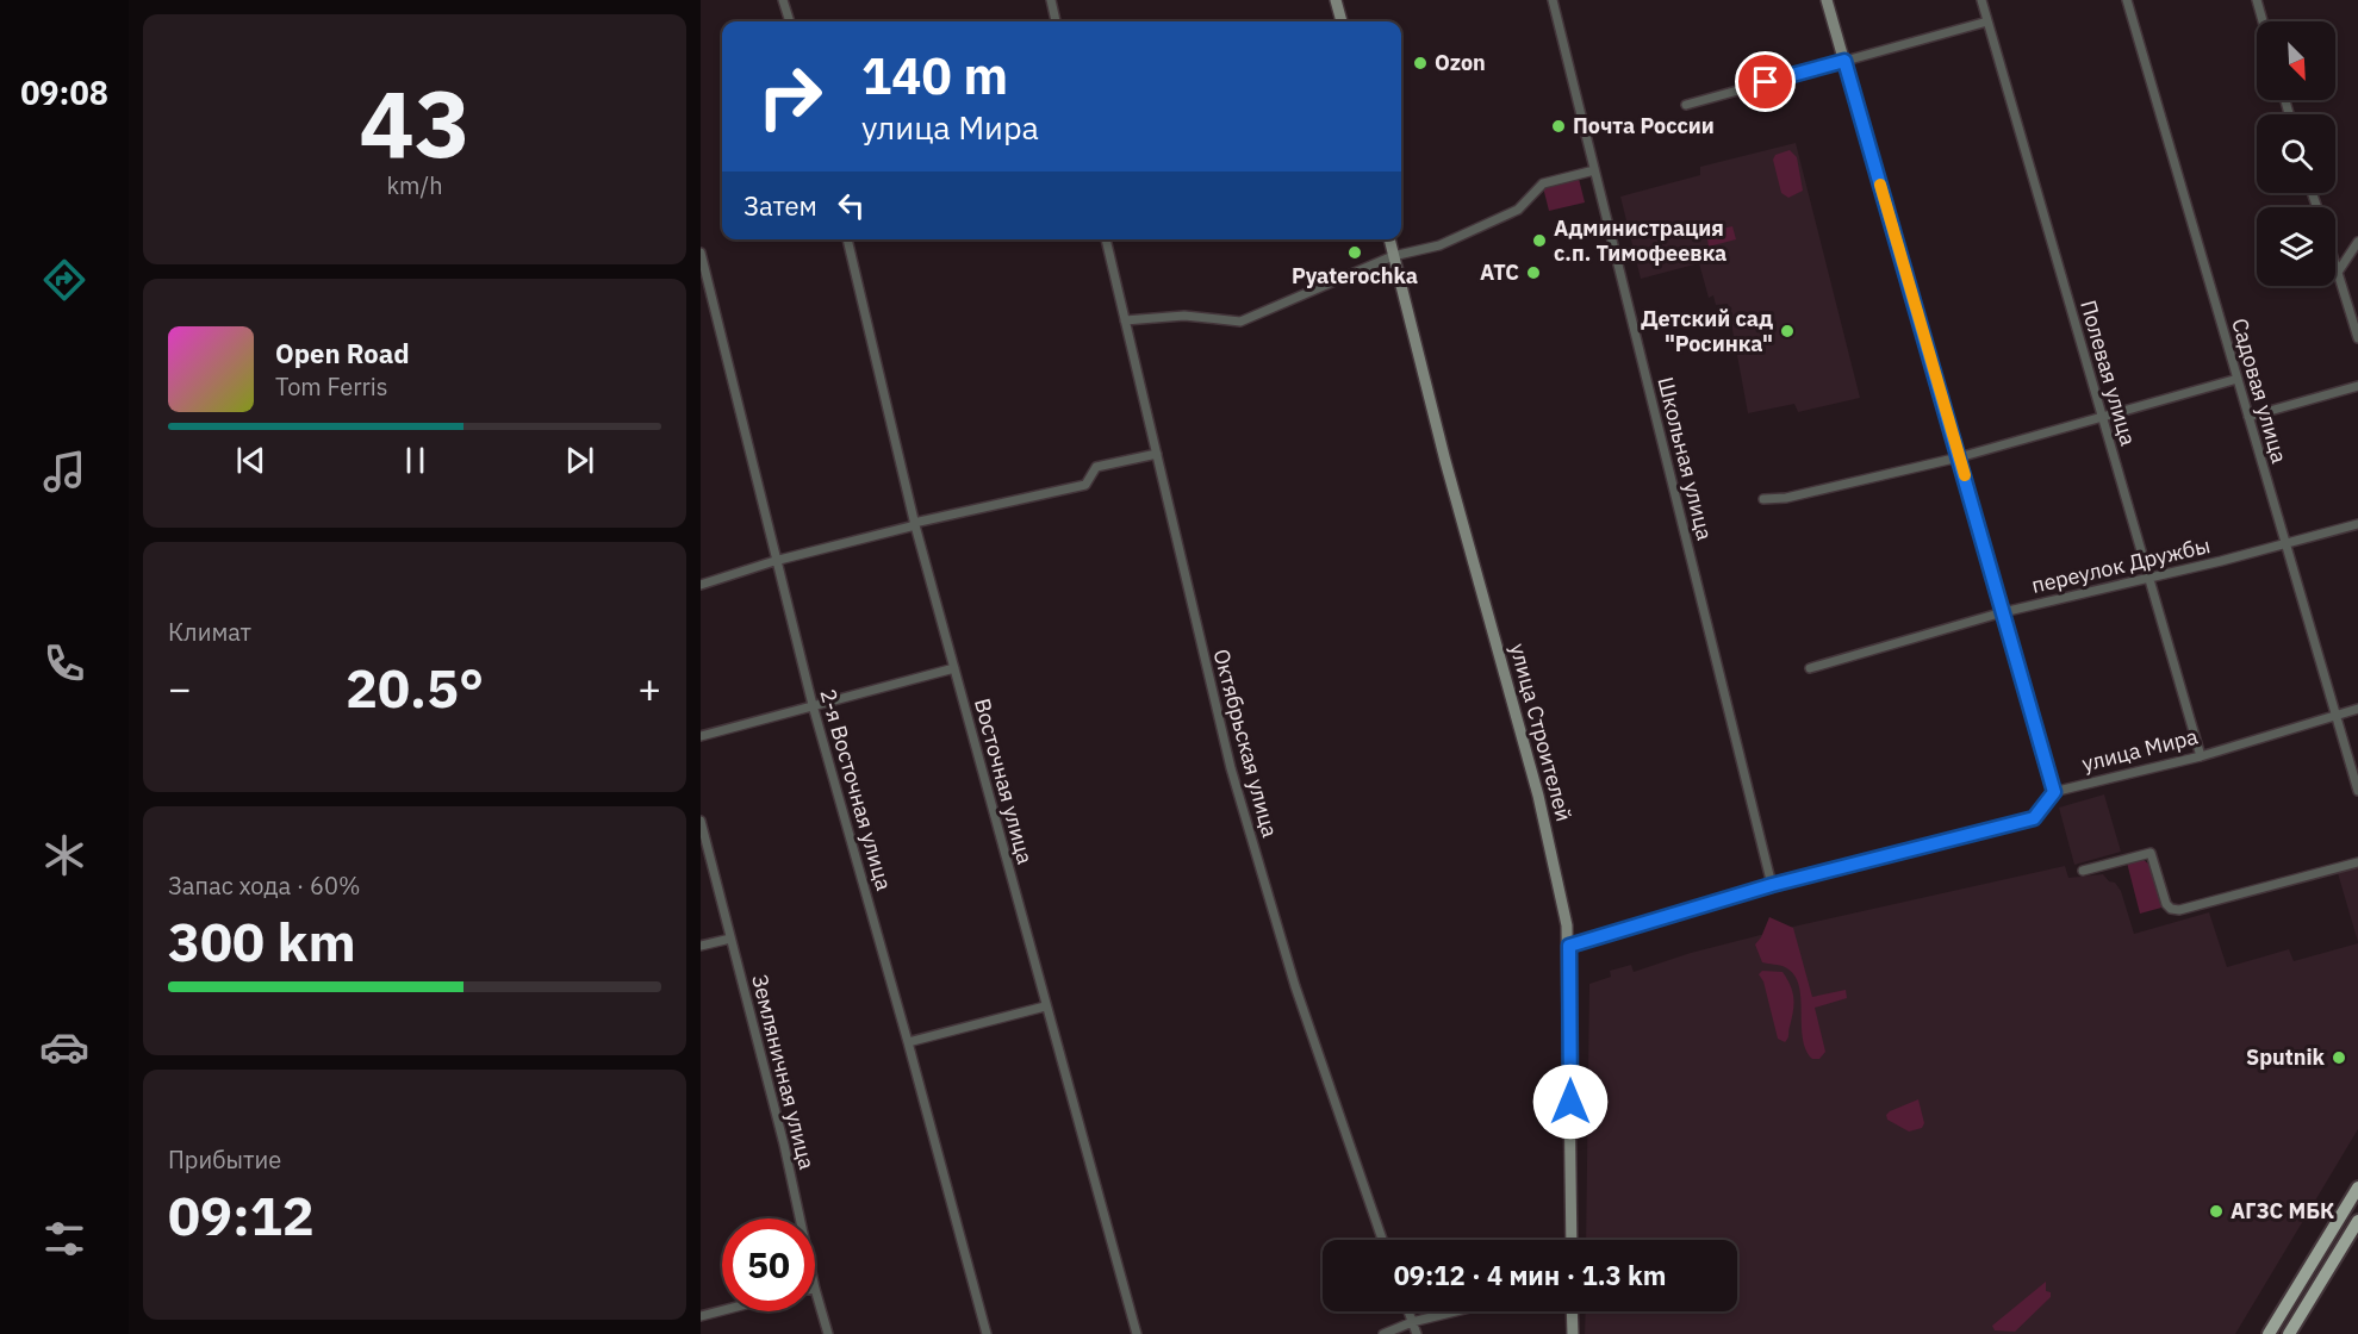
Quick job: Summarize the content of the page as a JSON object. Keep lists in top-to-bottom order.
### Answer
{
  "streets": {
    "street": [
      "Полевая улица",
      "Садовая улица",
      "Школьная улица",
      "переулок Дружбы",
      "улица Строителей",
      "Октябрьская улица",
      "улица Мира",
      "Восточная улица",
      "2-я Восточная улица",
      "Земляничная улица"
    ]
  },
  "crossings": [
    ["Полевая улица", "переулок Дружбы"],
    ["Полевая улица", "улица Мира"],
    ["Садовая улица", "переулок Дружбы"],
    ["Садовая улица", "улица Мира"]
  ],
  "places": [
    "Ozon",
    "Почта России",
    "Администрация с.п. Тимофеевка",
    "Pyaterochka",
    "АТС",
    "Детский сад \"Росинка\"",
    "Sputnik",
    "АГЗС МБК"
  ],
  "north": "bottom right",
  "page": {
    "tabs": "09:08",
    "tile": [
      ["43", "km/h"],
      "Климат",
      ["Запас хода · 60%", "300 km"],
      ["Прибытие", "09:12"]
    ],
    "turn": ["140 m", "улица Мира"],
    "then": "Затем",
    "song": ["Open Road", "Tom Ferris"],
    "heat": ["−", "20.5°", "+"],
    "limit": "50",
    "trip": "09:12 · 4 мин · 1.3 km"
  }
}
